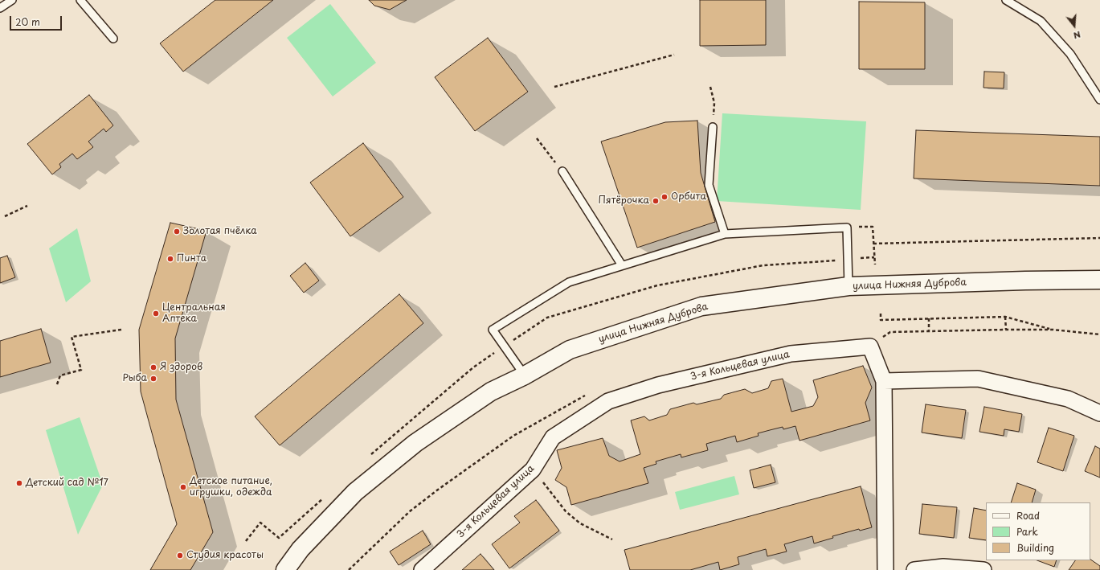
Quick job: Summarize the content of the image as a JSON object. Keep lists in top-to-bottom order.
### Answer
{
  "streets": {
    "street": ["улица Нижняя Дуброва", "3-я Кольцевая улица"]
  },
  "places": [
    "Орбита",
    "Пятёрочка",
    "Золотая пчёлка",
    "Пинта",
    "Центральная Аптека",
    "Я здоров",
    "Рыба",
    "Детский сад №17",
    "Детское питание, игрушки, одежда",
    "Студия красоты"
  ],
  "legend": ["Road", "Park", "Building"],
  "scale_bar": "20 m",
  "north": "bottom"
}
